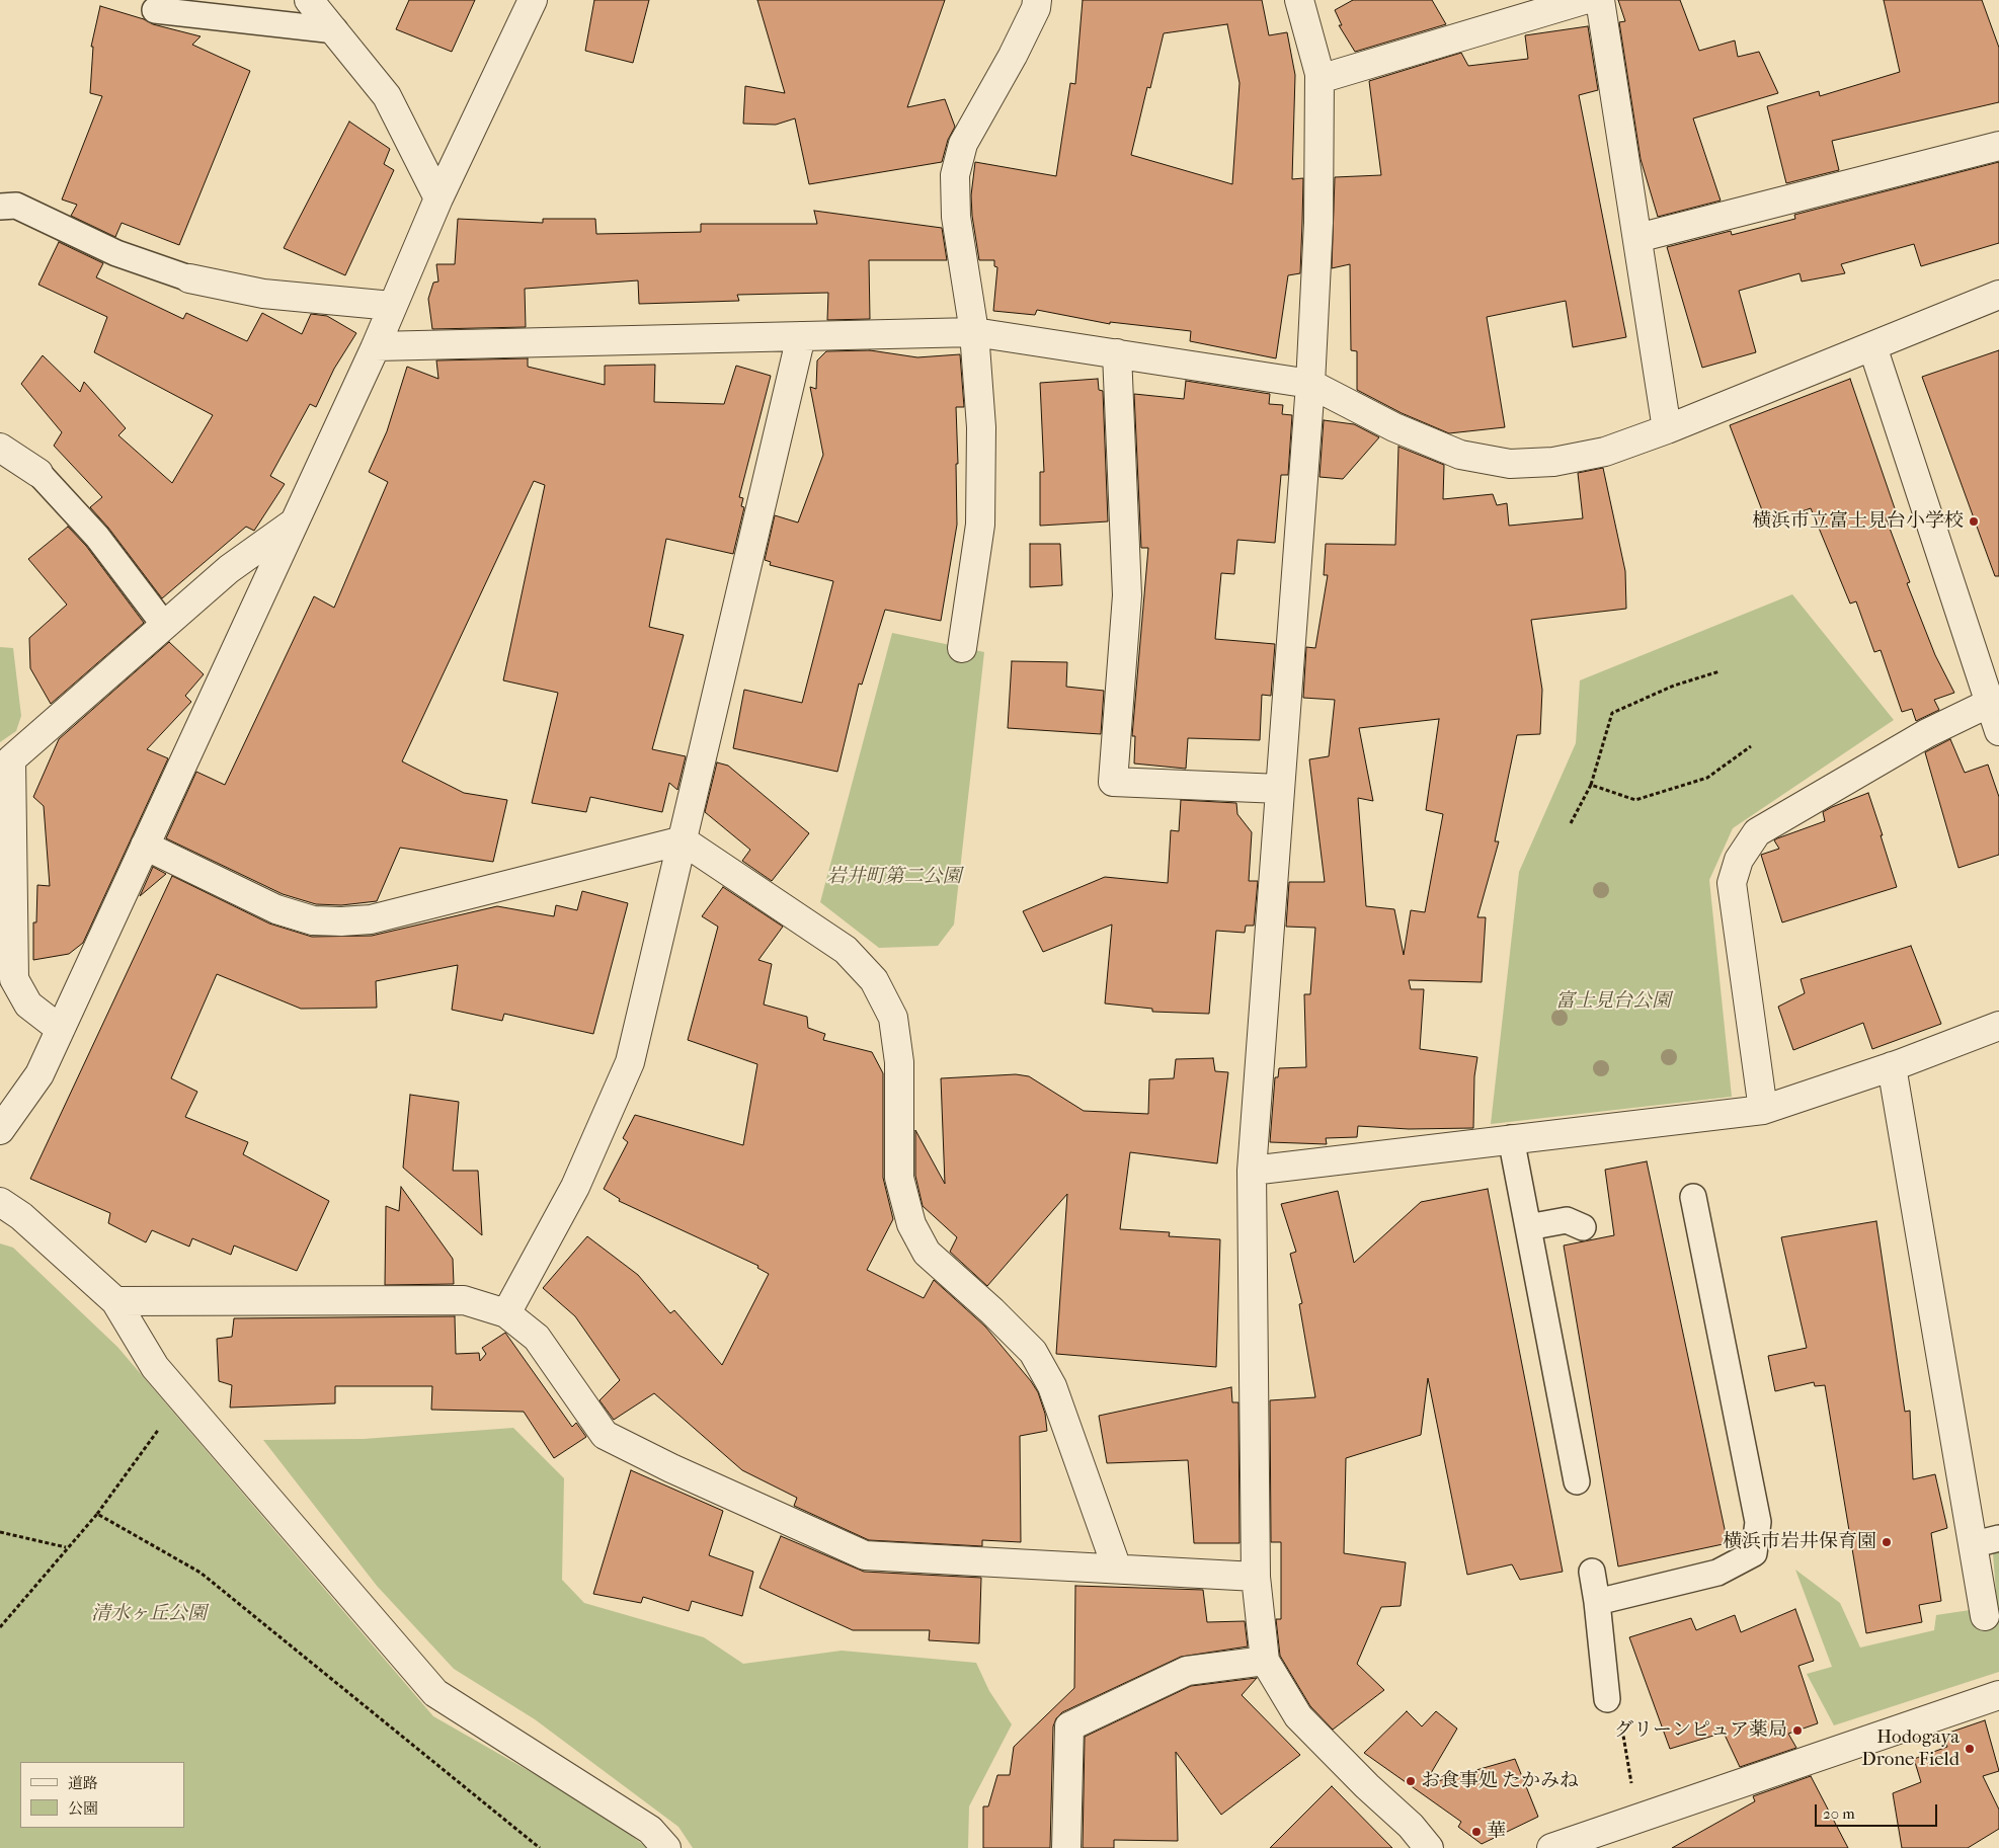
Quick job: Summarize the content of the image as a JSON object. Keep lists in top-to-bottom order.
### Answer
{
  "parks": ["岩井町第二公園", "富士見台公園", "清水ヶ丘公園"],
  "places": [
    "横浜市立富士見台小学校",
    "横浜市岩井保育園",
    "グリーンピュア薬局",
    "Hodogaya Drone Field",
    "お食事処 たかみね",
    "華"
  ],
  "legend": ["道路", "公園"],
  "scale_bar": "20 m"
}
